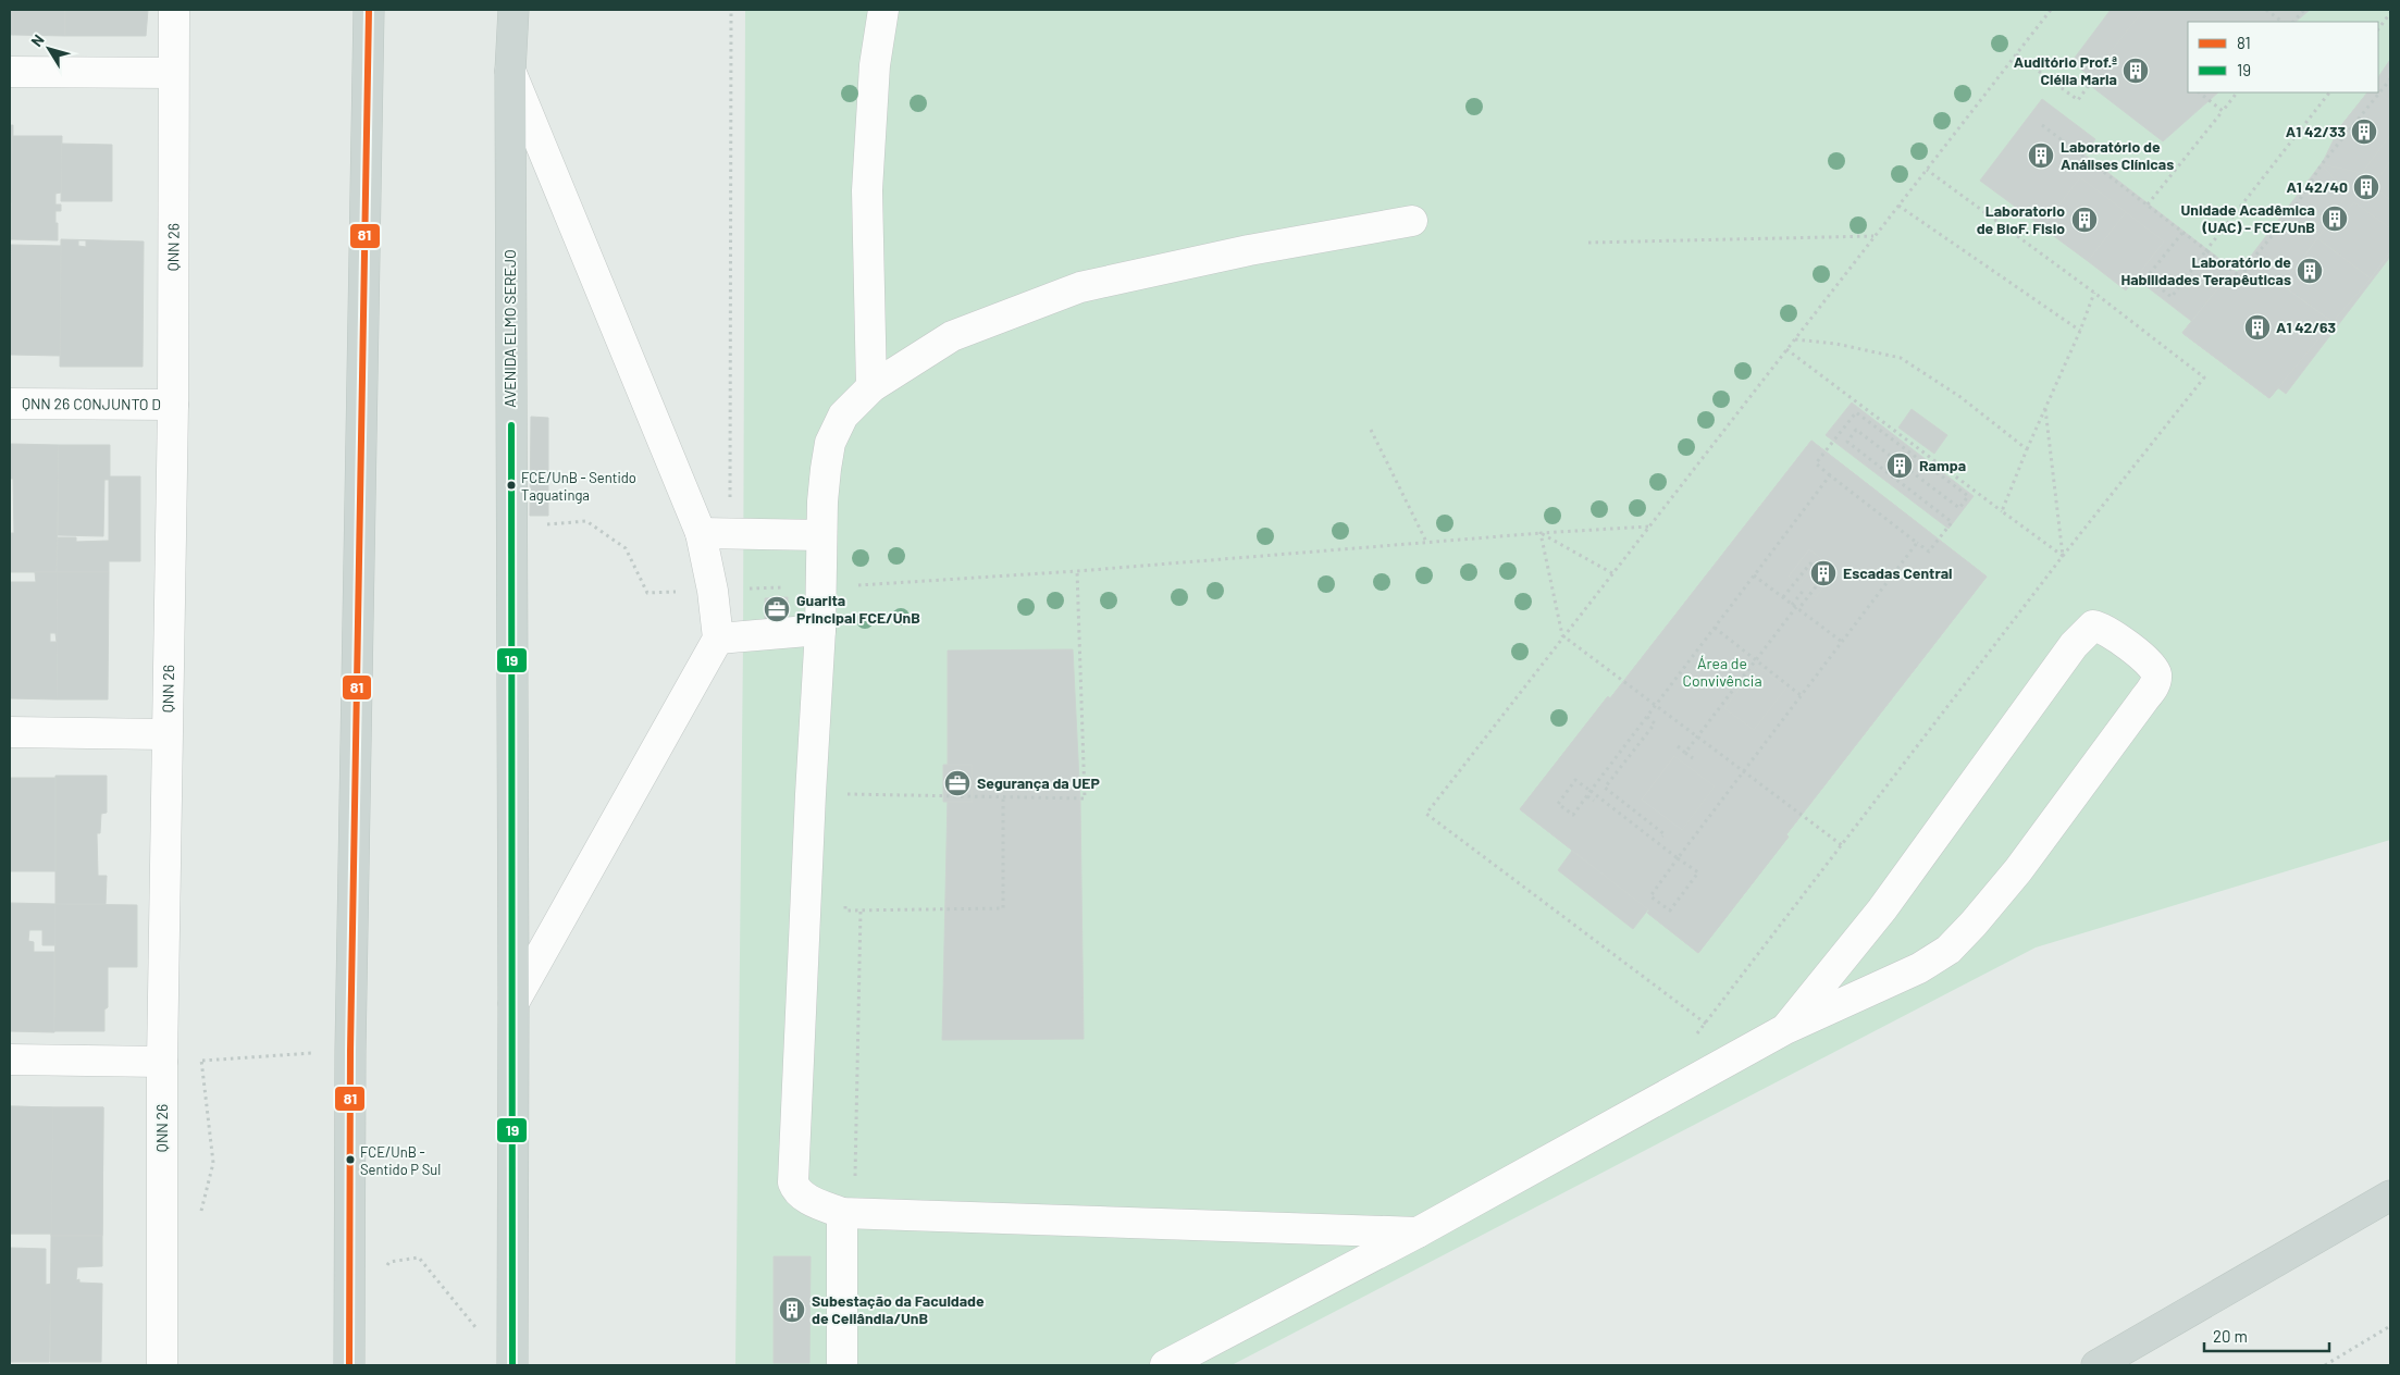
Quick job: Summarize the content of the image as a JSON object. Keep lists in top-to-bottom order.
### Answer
{
  "streets": {
    "main road": ["AVENIDA ELMO SEREJO"],
    "street": ["QNN 26", "QNN 26 CONJUNTO D"]
  },
  "crossings": [
    ["QNN 26", "QNN 26 CONJUNTO D"]
  ],
  "parks": ["Área de Convivência"],
  "places": {
    "building": [
      "Auditório Prof.ª Clélia Maria",
      "A1 42/33",
      "Laboratório de Análises Clínicas",
      "A1 42/40",
      "Unidade Acadêmica (UAC) - FCE/UnB",
      "Laboratorio de BioF. Fisio",
      "Laboratório de Habilidades Terapêuticas",
      "A1 42/63",
      "Rampa",
      "Escadas Central",
      "Subestação da Faculdade de Ceilândia/UnB"
    ],
    "other": ["FCE/UnB - Sentido Taguatinga", "FCE/UnB - Sentido P Sul"],
    "office": ["Guarita Principal FCE/UnB", "Segurança da UEP"]
  },
  "lines": ["transit line 81", "transit line 19"],
  "legend": ["81", "19"],
  "scale_bar": "20 m",
  "north": "top left"
}
